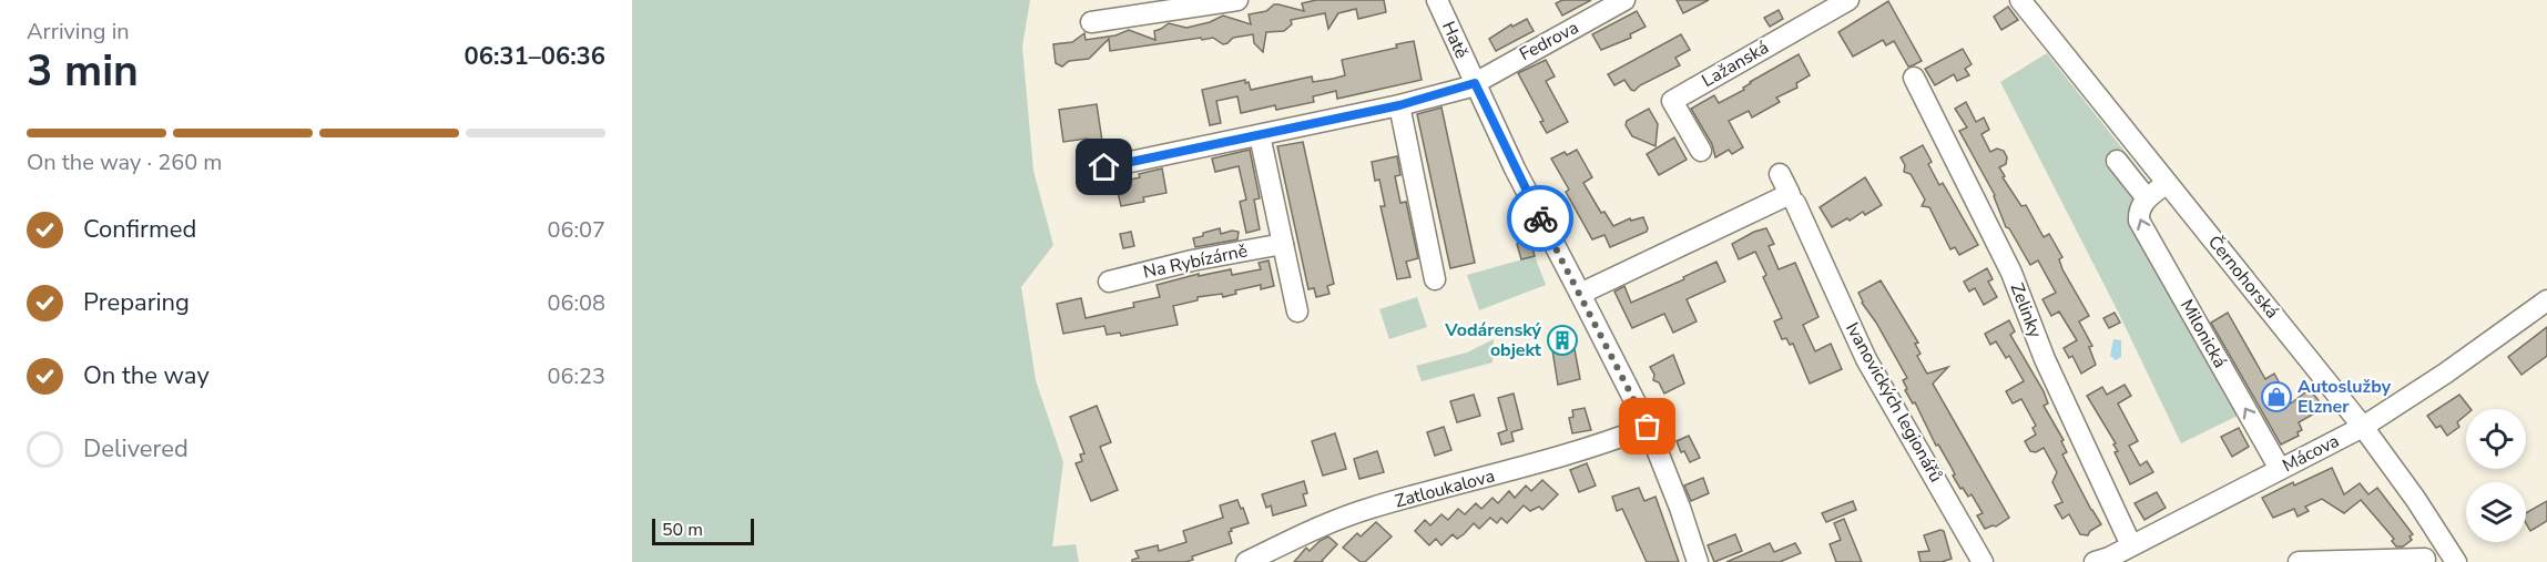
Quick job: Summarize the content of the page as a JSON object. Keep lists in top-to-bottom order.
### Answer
{
  "streets": {
    "street": [
      "Hatě",
      "Fedrova",
      "Lažanská",
      "Na Rybízárně",
      "Černohorská",
      "Zelinky",
      "Milonická",
      "Ivanovických legionářů",
      "Mácova",
      "Zatloukalova"
    ]
  },
  "crossings": [
    ["Hatě", "Fedrova"],
    ["Hatě", "Zatloukalova"],
    ["Černohorská", "Mácova"],
    ["Zelinky", "Mácova"],
    ["Milonická", "Mácova"]
  ],
  "one_way": ["Milonická"],
  "places": {
    "building": ["Vodárenský objekt"],
    "shop": ["Autoslužby Elzner"]
  },
  "scale_bar": "50 m",
  "page": {
    "heading": ["3 min", "Arriving in", "06:31–06:36"],
    "bar": "On the way · 260 m",
    "list": [
      ["Confirmed", "06:07"],
      ["Preparing", "06:08"],
      ["On the way", "06:23"],
      "Delivered"
    ],
    "scale": "50 m"
  }
}
